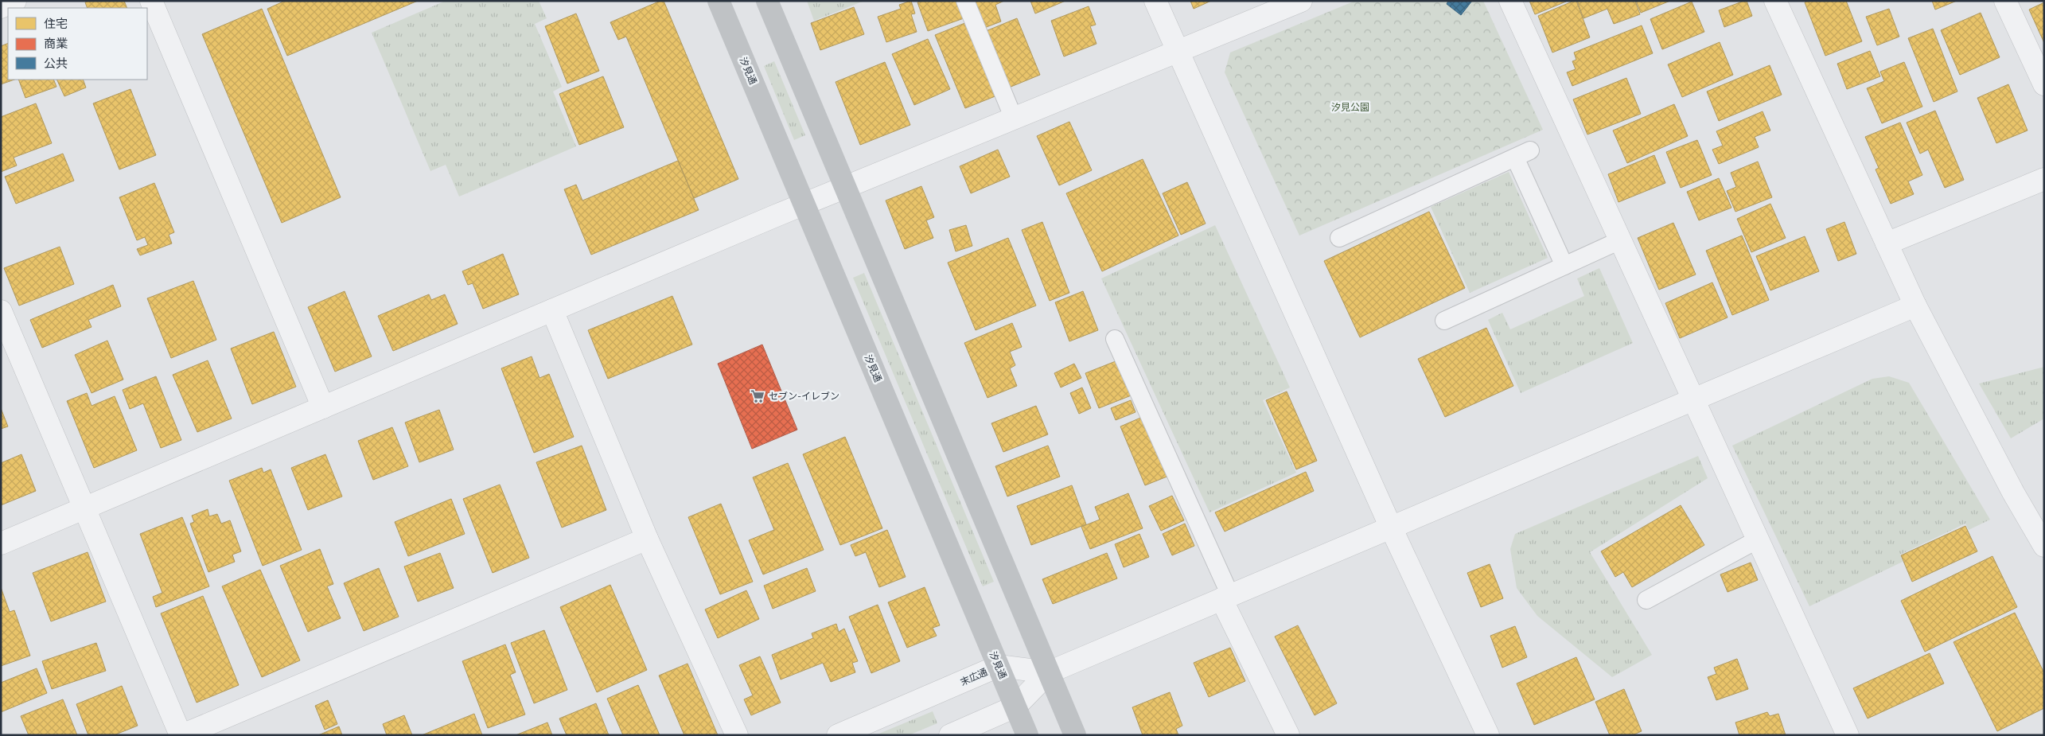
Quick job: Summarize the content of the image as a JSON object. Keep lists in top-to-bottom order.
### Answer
{
  "streets": {
    "street": ["汐見通", "末広通"]
  },
  "crossings": [
    ["汐見通", "末広通"]
  ],
  "parks": ["汐見公園"],
  "places": {
    "supermarket": ["セブン-イレブン"]
  },
  "legend": ["住宅", "商業", "公共"]
}
